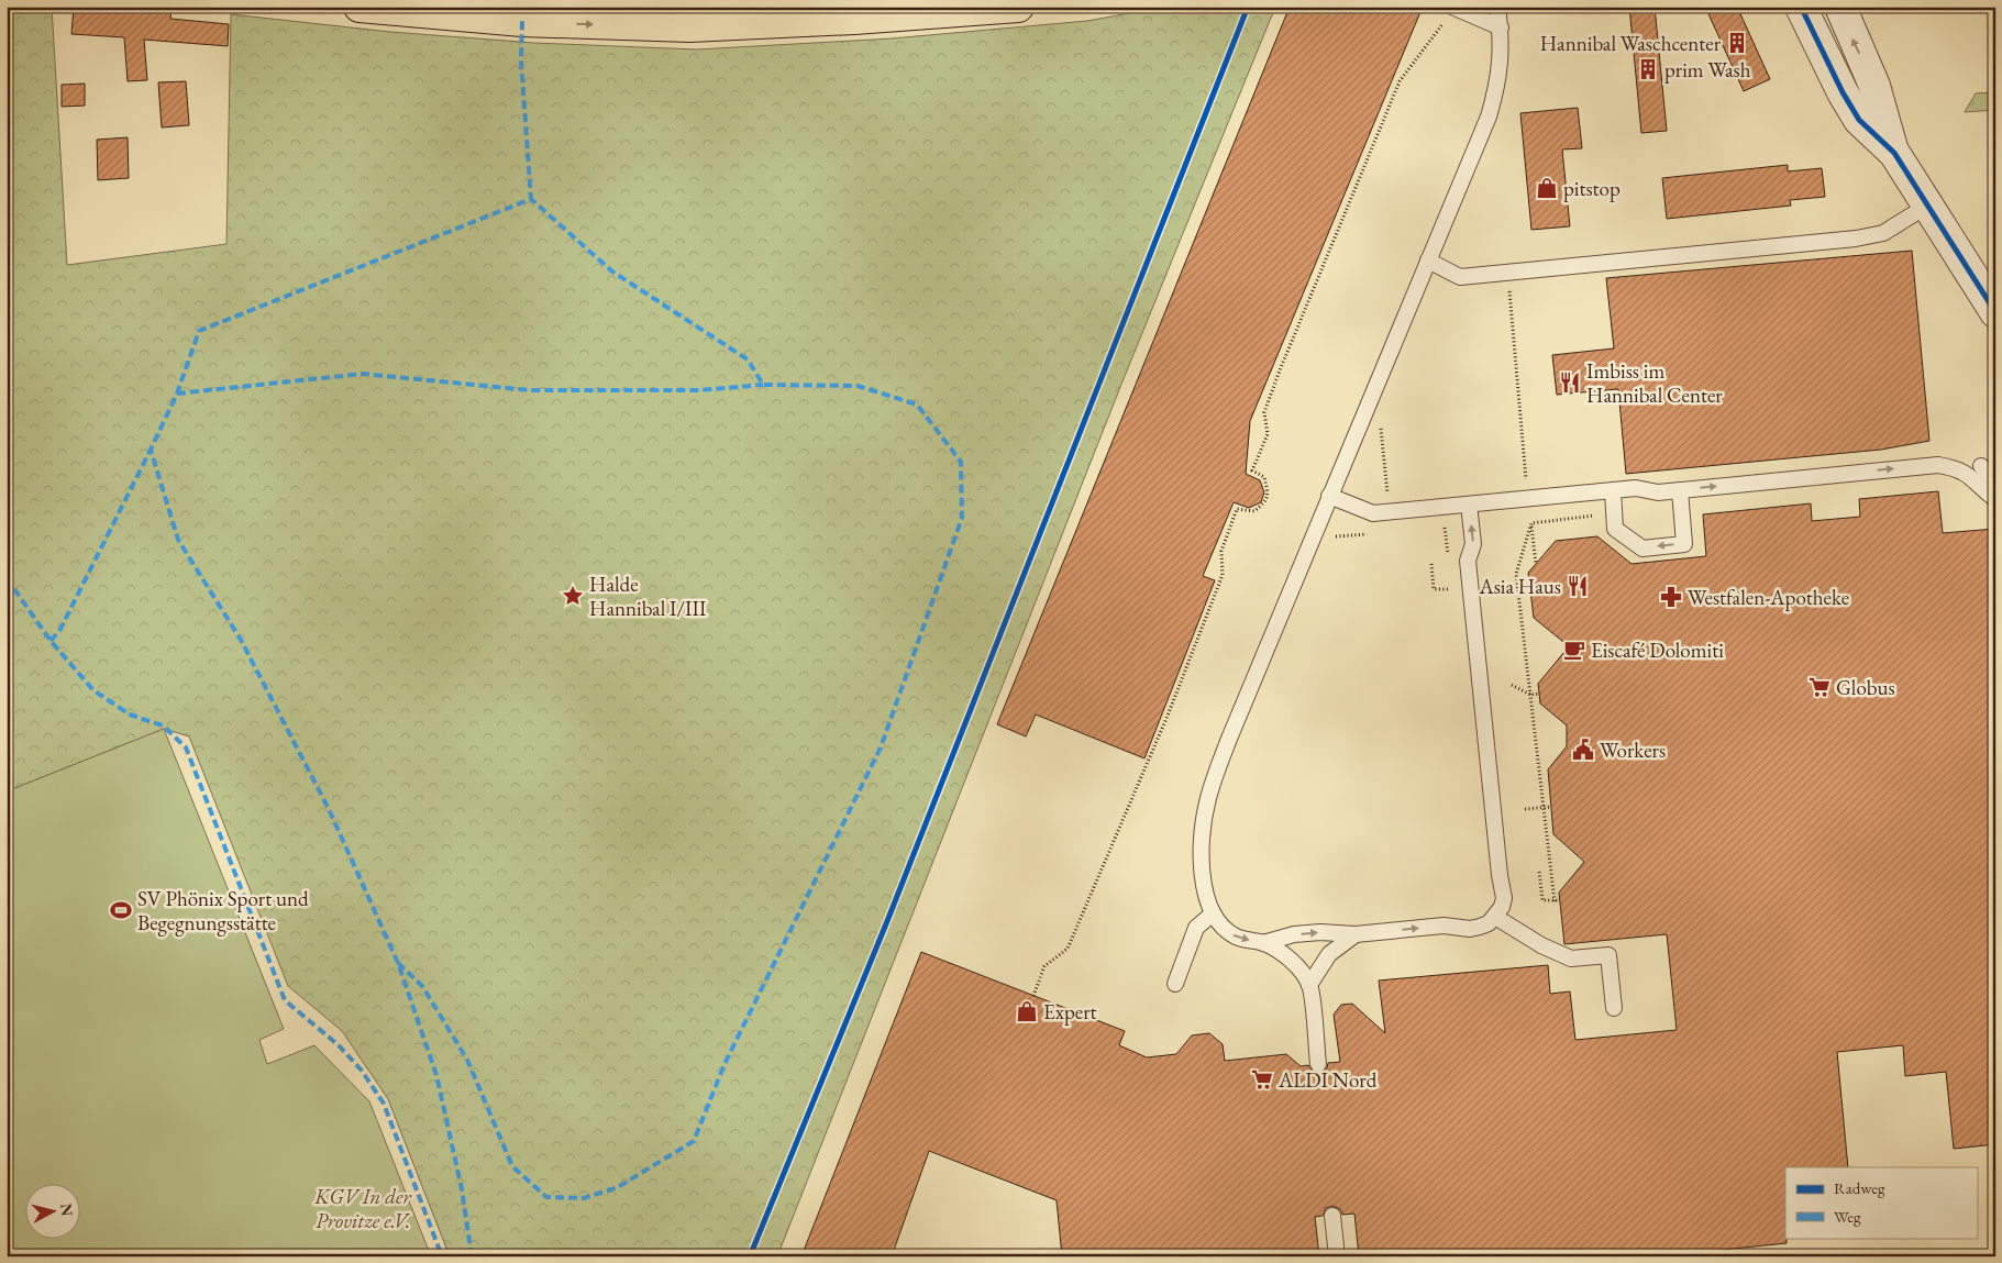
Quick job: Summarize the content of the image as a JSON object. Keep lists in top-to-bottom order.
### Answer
{
  "parks": ["KGV In der Provitze e.V."],
  "places": {
    "building": ["Hannibal Waschcenter", "prim Wash"],
    "shop": ["pitstop", "Expert"],
    "restaurant": ["Imbiss im Hannibal Center", "Asia Haus"],
    "place": ["Halde Hannibal I/III"],
    "pharmacy": ["Westfalen-Apotheke"],
    "cafe": ["Eiscafé Dolomiti"],
    "supermarket": ["Globus", "ALDI Nord"],
    "public building": ["Workers"],
    "sports": ["SV Phönix Sport und Begegnungsstätte"]
  },
  "legend": ["Radweg", "Weg"],
  "north": "right"
}
